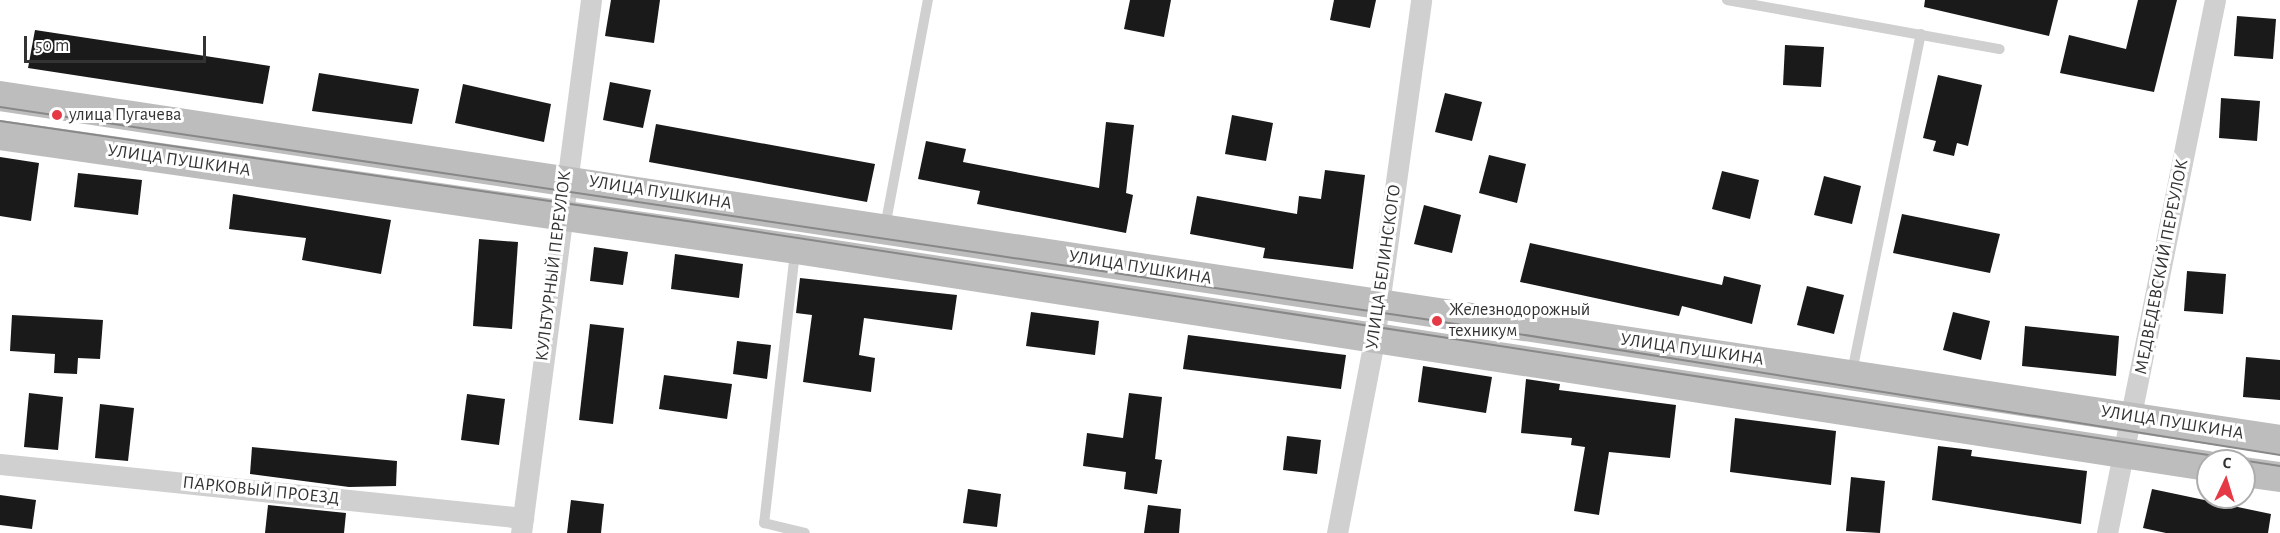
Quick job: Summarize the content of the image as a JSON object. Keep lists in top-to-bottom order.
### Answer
{
  "streets": {
    "main road": ["УЛИЦА ПУШКИНА"],
    "street": [
      "КУЛЬТУРНЫЙ ПЕРЕУЛОК",
      "УЛИЦА БЕЛИНСКОГО",
      "МЕДВЕДЕВСКИЙ ПЕРЕУЛОК",
      "ПАРКОВЫЙ ПРОЕЗД"
    ]
  },
  "crossings": [
    ["УЛИЦА ПУШКИНА", "КУЛЬТУРНЫЙ ПЕРЕУЛОК"],
    ["УЛИЦА ПУШКИНА", "УЛИЦА БЕЛИНСКОГО"],
    ["УЛИЦА ПУШКИНА", "МЕДВЕДЕВСКИЙ ПЕРЕУЛОК"],
    ["КУЛЬТУРНЫЙ ПЕРЕУЛОК", "ПАРКОВЫЙ ПРОЕЗД"]
  ],
  "places": ["улица Пугачева", "Железнодорожный техникум"],
  "scale_bar": "50 m",
  "north": "top"
}
